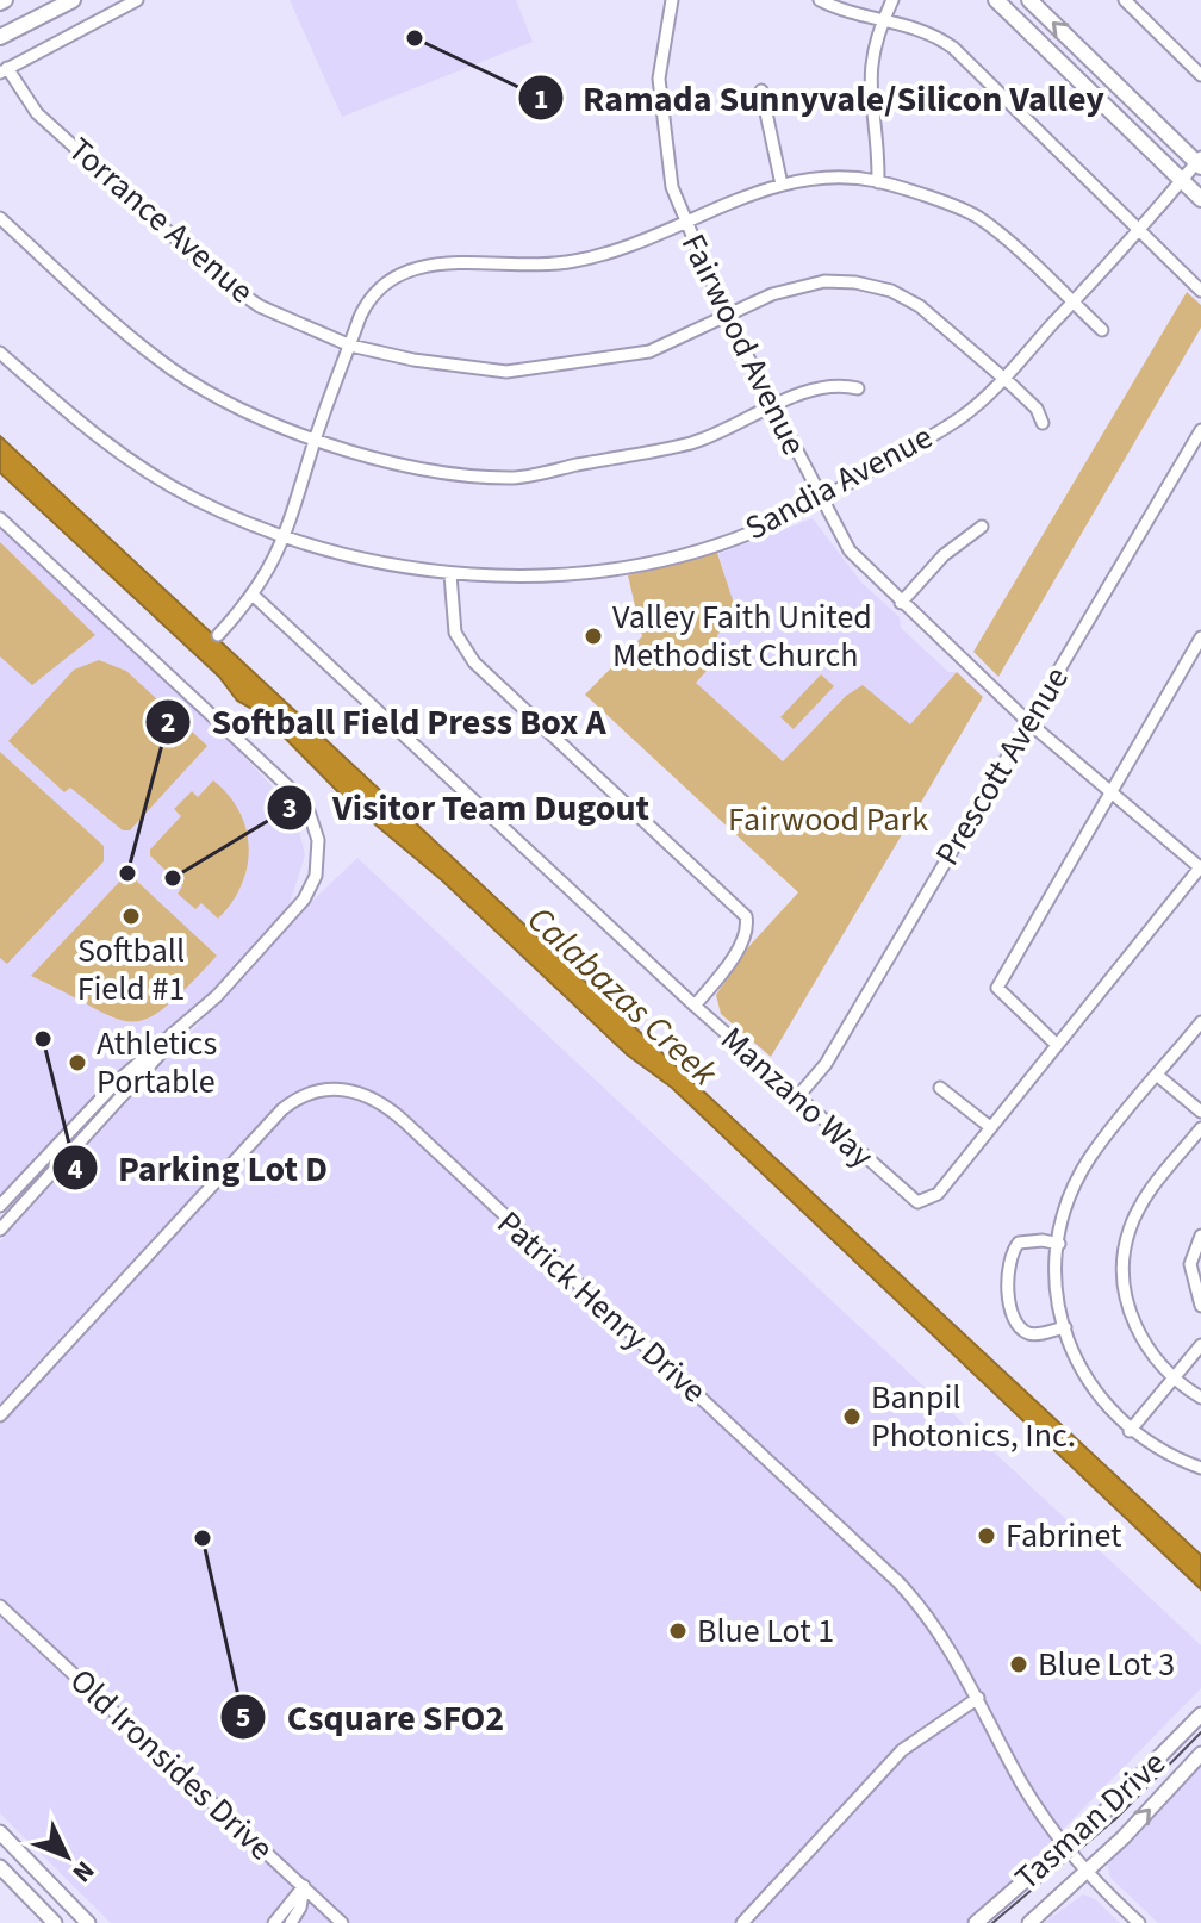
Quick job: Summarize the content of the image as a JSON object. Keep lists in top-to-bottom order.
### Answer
{
  "streets": {
    "main road": ["Tasman Drive"],
    "street": [
      "Torrance Avenue",
      "Fairwood Avenue",
      "Sandia Avenue",
      "Prescott Avenue",
      "Manzano Way",
      "Patrick Henry Drive",
      "Old Ironsides Drive"
    ]
  },
  "crossings": [
    ["Torrance Avenue", "Fairwood Avenue"],
    ["Torrance Avenue", "Sandia Avenue"],
    ["Fairwood Avenue", "Sandia Avenue"],
    ["Fairwood Avenue", "Prescott Avenue"],
    ["Prescott Avenue", "Manzano Way"],
    ["Patrick Henry Drive", "Tasman Drive"]
  ],
  "water": ["Calabazas Creek"],
  "parks": ["Fairwood Park"],
  "places": [
    "Ramada Sunnyvale/Silicon Valley",
    "Valley Faith United Methodist Church",
    "Softball Field Press Box A",
    "Visitor Team Dugout",
    "Softball Field #1",
    "Parking Lot D",
    "Athletics Portable",
    "Banpil Photonics, Inc.",
    "Fabrinet",
    "Csquare SFO2",
    "Blue Lot 1",
    "Blue Lot 3"
  ],
  "north": "bottom right"
}
